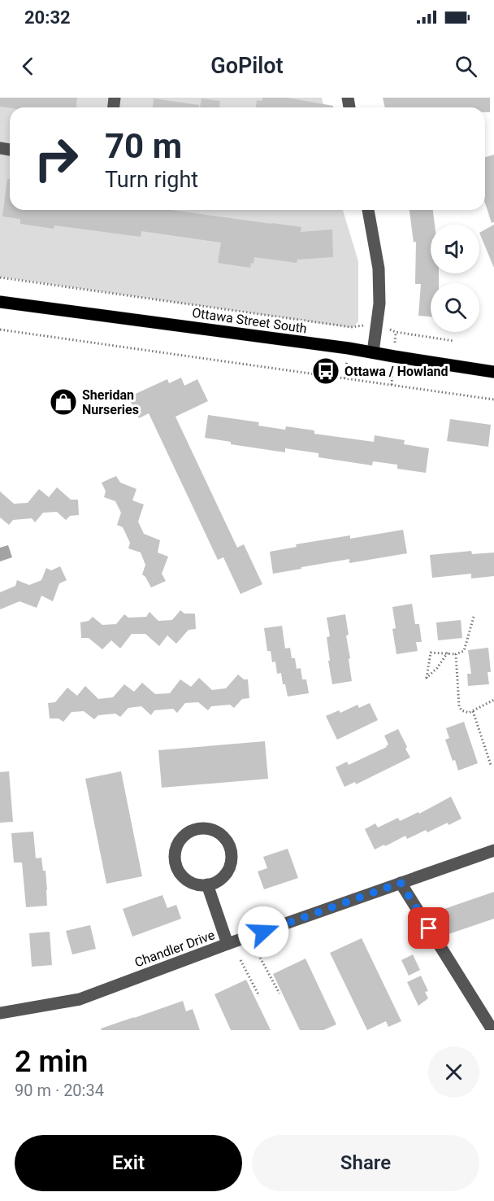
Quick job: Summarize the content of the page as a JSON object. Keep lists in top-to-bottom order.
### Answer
{
  "streets": {
    "main road": ["Ottawa Street South"],
    "street": ["Chandler Drive"]
  },
  "places": {
    "bus stop": ["Ottawa / Howland"],
    "shop": ["Sheridan Nurseries"]
  },
  "page": {
    "status": "20:32",
    "header": "GoPilot",
    "turn": ["70 m", "Turn right"],
    "heading": ["2 min", "90 m · 20:34"],
    "buttons": ["Exit", "Share"]
  }
}
